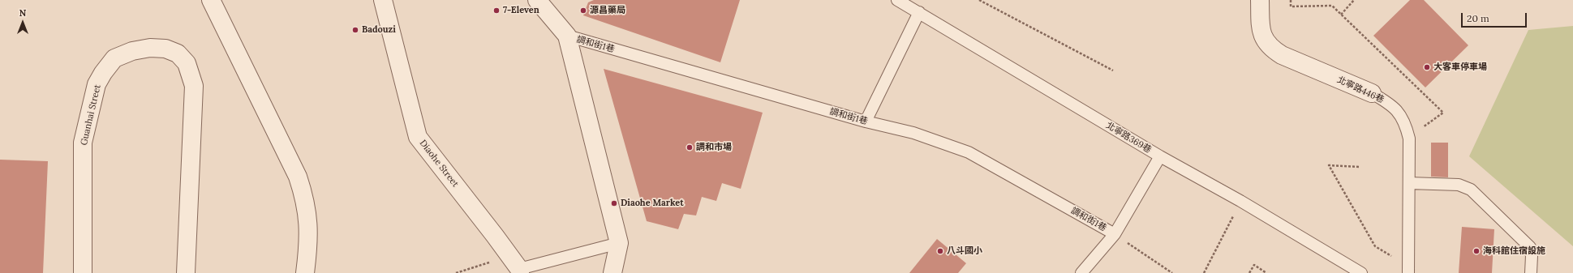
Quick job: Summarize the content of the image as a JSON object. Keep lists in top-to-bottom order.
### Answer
{
  "streets": {
    "street": ["北寧路446巷", "Guanhai Street", "Diaohe Street"],
    "lane": ["調和街1巷", "北寧路369巷"]
  },
  "places": [
    "7-Eleven",
    "源昌藥局",
    "Badouzi",
    "大客車停車場",
    "調和市場",
    "Diaohe Market",
    "八斗國小",
    "海科館住宿設施"
  ],
  "scale_bar": "20 m",
  "north": "top"
}
